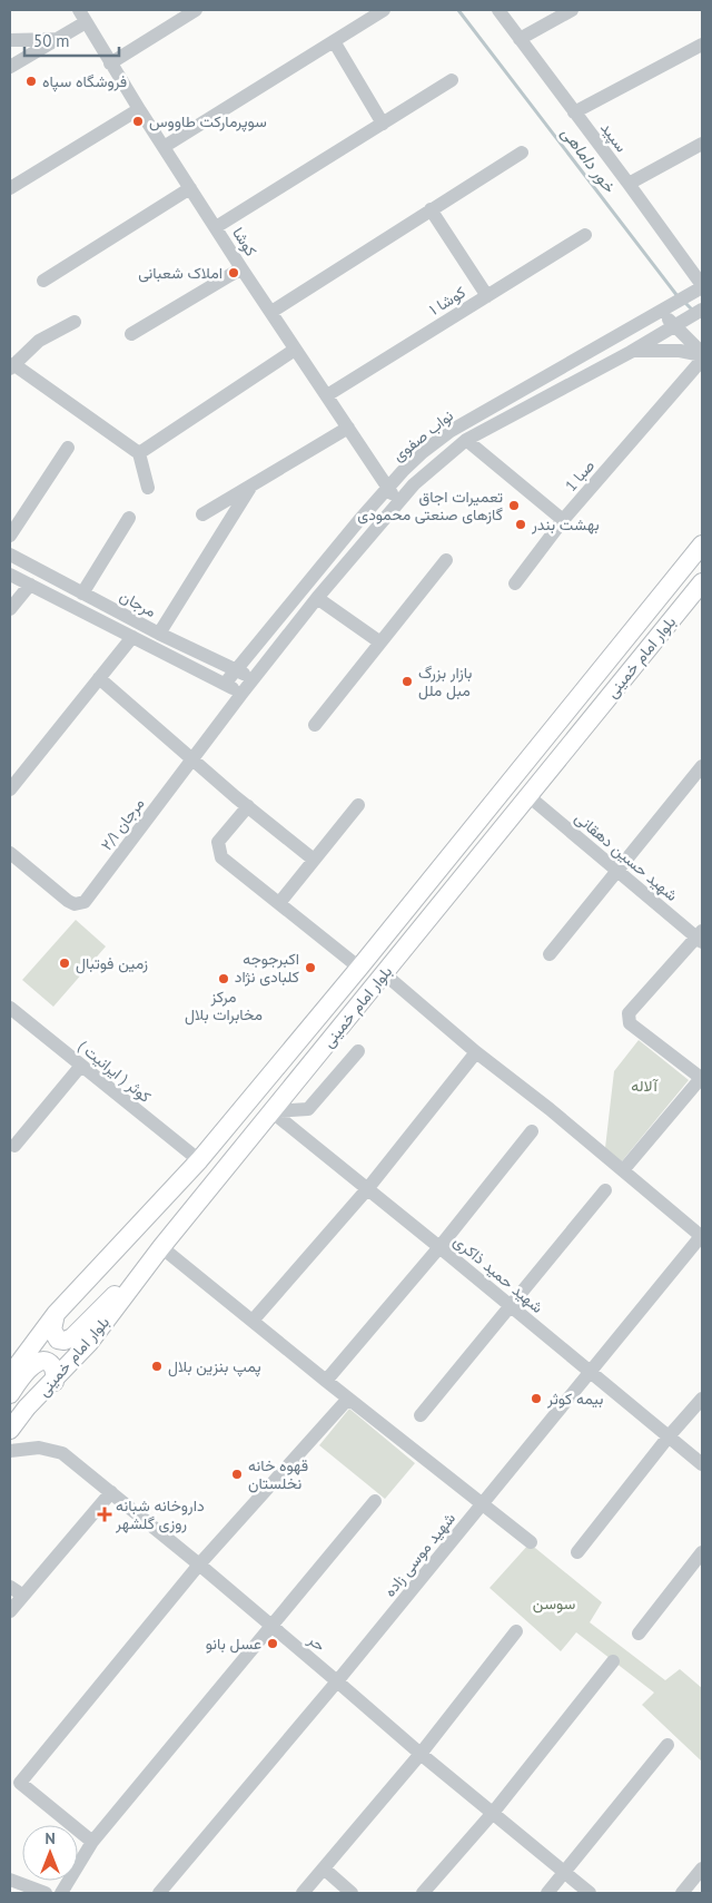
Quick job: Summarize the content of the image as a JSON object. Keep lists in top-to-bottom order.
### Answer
{
  "streets": {
    "main road": ["بلوار امام خمینی"],
    "street": [
      "سپید",
      "کوشا",
      "کوشا ۱",
      "نواب صفوی",
      "صبا 1",
      "مرجان",
      "مرجان ۲/۱",
      "شهید حسین دهقانی",
      "کوثر ( ایرانیت )",
      "شهید حمید ذاکری",
      "شهید موسی زاده",
      "حر"
    ]
  },
  "crossings": [
    ["سپید", "نواب صفوی"],
    ["کوشا", "کوشا ۱"],
    ["کوشا", "نواب صفوی"],
    ["نواب صفوی", "مرجان"],
    ["نواب صفوی", "مرجان ۲/۱"],
    ["مرجان", "مرجان ۲/۱"],
    ["بلوار امام خمینی", "شهید حسین دهقانی"],
    ["بلوار امام خمینی", "کوثر ( ایرانیت )"],
    ["بلوار امام خمینی", "شهید حمید ذاکری"],
    ["شهید حمید ذاکری", "شهید موسی زاده"],
    ["شهید موسی زاده", "حر"]
  ],
  "water": ["خور داماهی"],
  "parks": ["آلاله", "سوسن"],
  "places": {
    "other": [
      "فروشگاه سپاه",
      "سوپرمارکت طاووس",
      "املاک شعبانی",
      "تعمیرات اجاق گازهای صنعتی محمودی",
      "بهشت بندر",
      "بازار بزرگ مبل ملل",
      "زمین فوتبال",
      "اکبرجوجه کلبادی نژاد",
      "مرکز مخابرات بلال",
      "پمپ بنزین بلال",
      "بیمه کوثر",
      "قهوه خانه نخلستان",
      "عسل بانو"
    ],
    "health": ["داروخانه شبانه روزی گلشهر"]
  },
  "scale_bar": "50 m",
  "north": "top"
}
